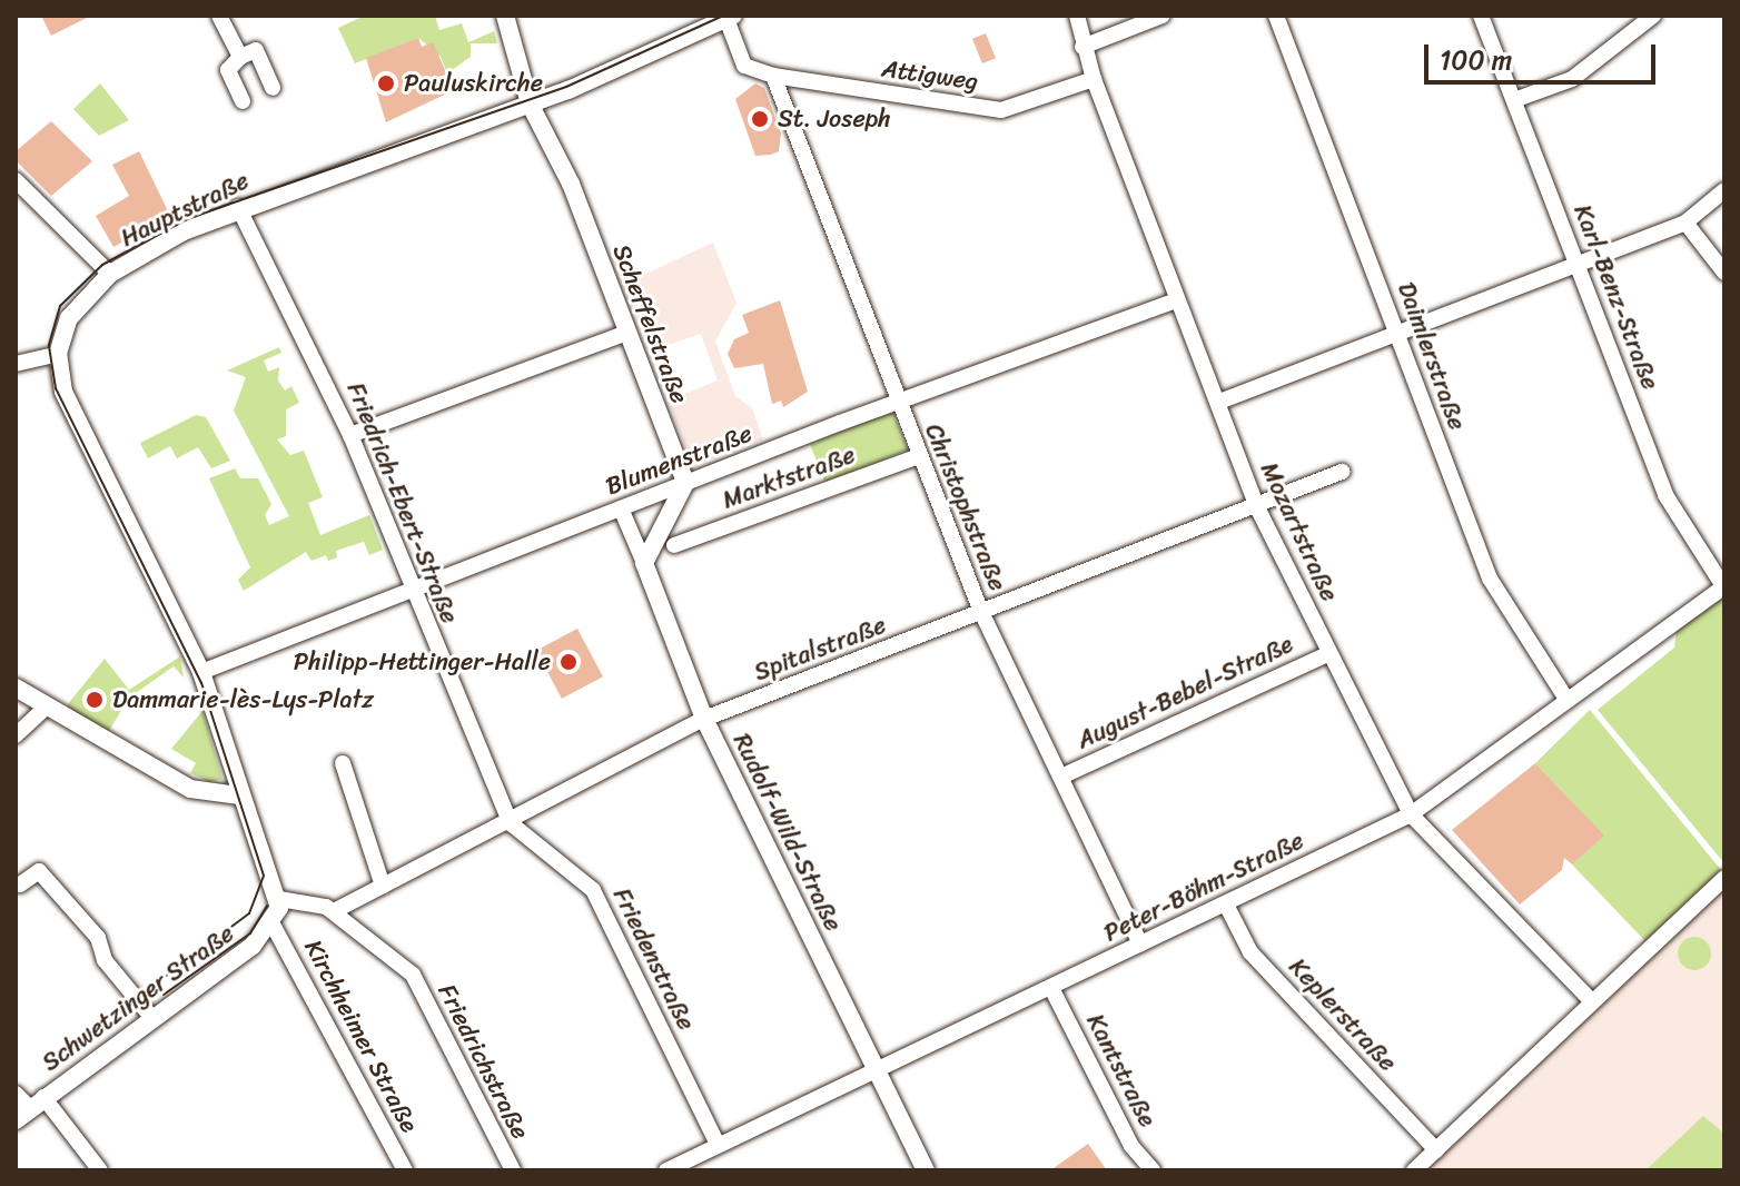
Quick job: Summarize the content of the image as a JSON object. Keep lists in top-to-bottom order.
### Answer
{
  "streets": {
    "street": [
      "Attigweg",
      "Hauptstraße",
      "Karl-Benz-Straße",
      "Scheffelstraße",
      "Daimlerstraße",
      "Blumenstraße",
      "Marktstraße",
      "Friedrich-Ebert-Straße",
      "Christophstraße",
      "Mozartstraße",
      "Spitalstraße",
      "August-Bebel-Straße",
      "Rudolf-Wild-Straße",
      "Peter-Böhm-Straße",
      "Friedenstraße",
      "Schwetzinger Straße",
      "Keplerstraße",
      "Kirchheimer Straße",
      "Friedrichstraße",
      "Kantstraße"
    ]
  },
  "crossings": [
    ["Attigweg", "Hauptstraße"],
    ["Attigweg", "Christophstraße"],
    ["Attigweg", "Mozartstraße"],
    ["Hauptstraße", "Scheffelstraße"],
    ["Hauptstraße", "Friedrich-Ebert-Straße"],
    ["Karl-Benz-Straße", "Peter-Böhm-Straße"],
    ["Scheffelstraße", "Blumenstraße"],
    ["Daimlerstraße", "Peter-Böhm-Straße"],
    ["Blumenstraße", "Friedrich-Ebert-Straße"],
    ["Blumenstraße", "Christophstraße"],
    ["Blumenstraße", "Mozartstraße"],
    ["Blumenstraße", "Rudolf-Wild-Straße"],
    ["Marktstraße", "Christophstraße"],
    ["Friedrich-Ebert-Straße", "Spitalstraße"],
    ["Friedrich-Ebert-Straße", "Friedenstraße"],
    ["Christophstraße", "Spitalstraße"],
    ["Christophstraße", "August-Bebel-Straße"],
    ["Christophstraße", "Peter-Böhm-Straße"],
    ["Mozartstraße", "Spitalstraße"],
    ["Mozartstraße", "August-Bebel-Straße"],
    ["Mozartstraße", "Peter-Böhm-Straße"],
    ["Spitalstraße", "Rudolf-Wild-Straße"],
    ["Spitalstraße", "Friedenstraße"],
    ["Spitalstraße", "Friedrichstraße"],
    ["Rudolf-Wild-Straße", "Peter-Böhm-Straße"],
    ["Peter-Böhm-Straße", "Friedenstraße"],
    ["Peter-Böhm-Straße", "Keplerstraße"],
    ["Peter-Böhm-Straße", "Kantstraße"],
    ["Schwetzinger Straße", "Kirchheimer Straße"],
    ["Schwetzinger Straße", "Friedrichstraße"],
    ["Kirchheimer Straße", "Friedrichstraße"]
  ],
  "places": [
    "Pauluskirche",
    "St. Joseph",
    "Philipp-Hettinger-Halle",
    "Dammarie-lès-Lys-Platz"
  ],
  "scale_bar": "100 m"
}
